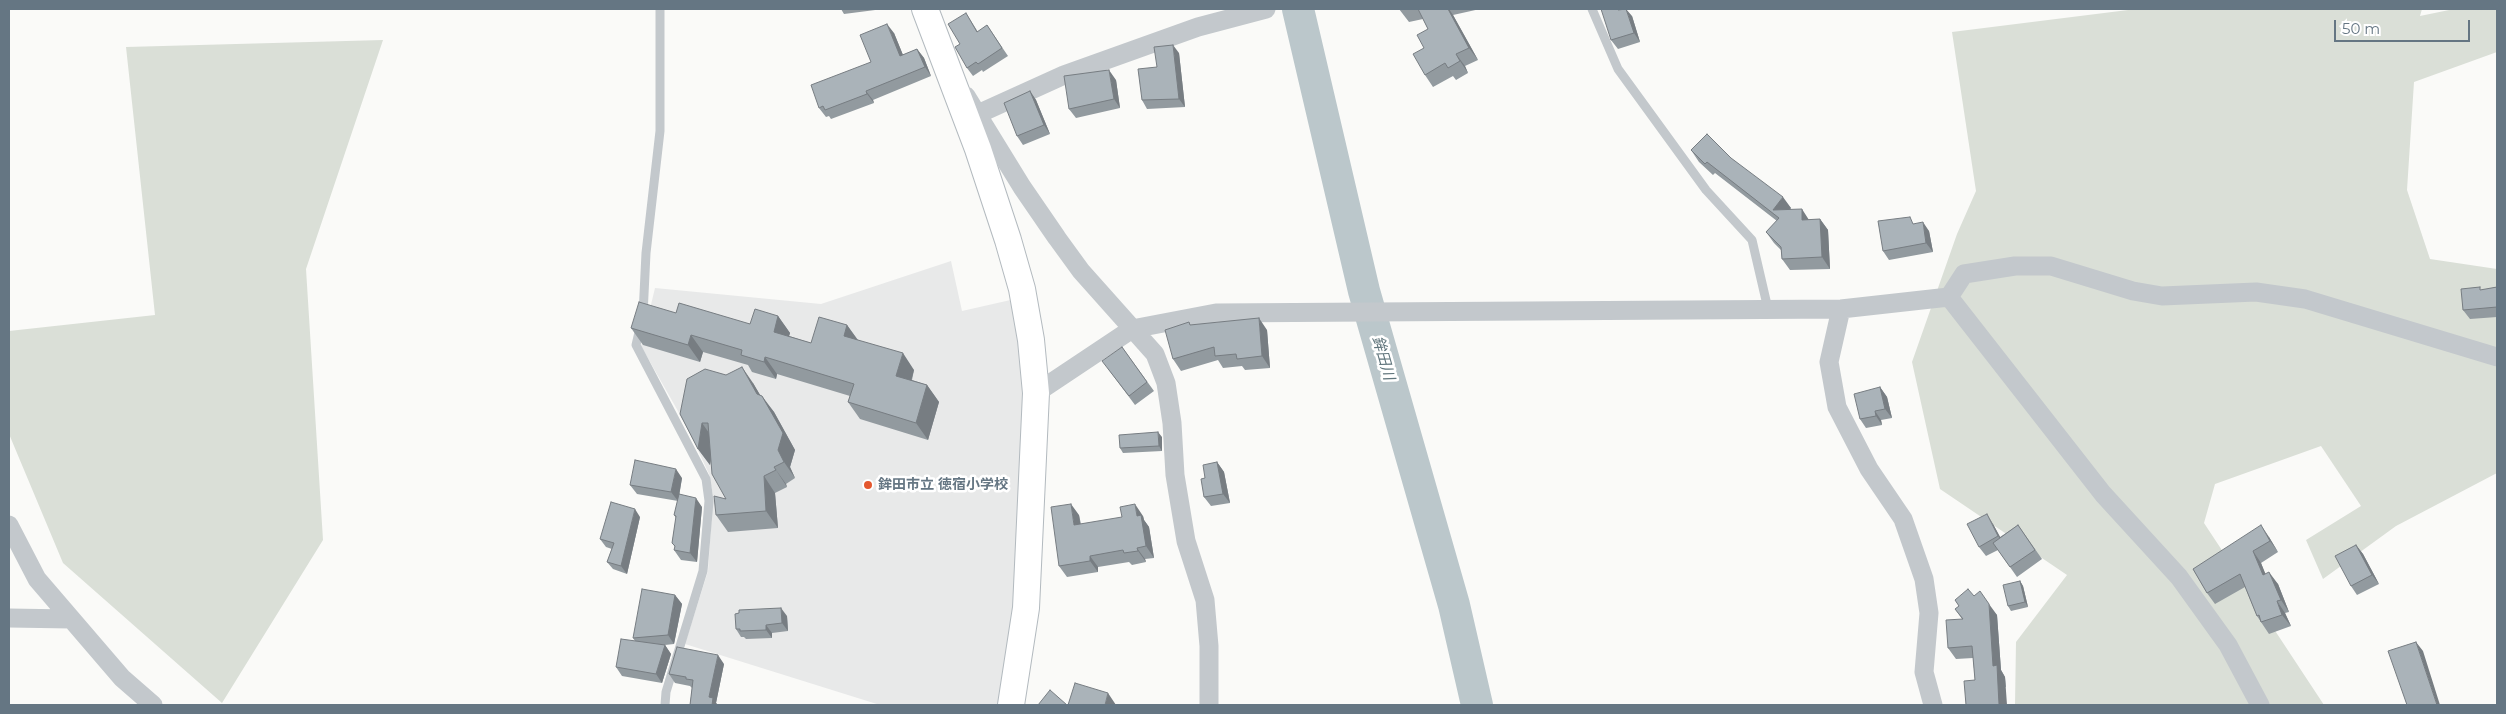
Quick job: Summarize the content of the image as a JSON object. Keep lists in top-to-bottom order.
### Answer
{
  "water": ["鉾田川"],
  "places": ["鉾田市立 徳宿小学校"],
  "scale_bar": "50 m"
}
